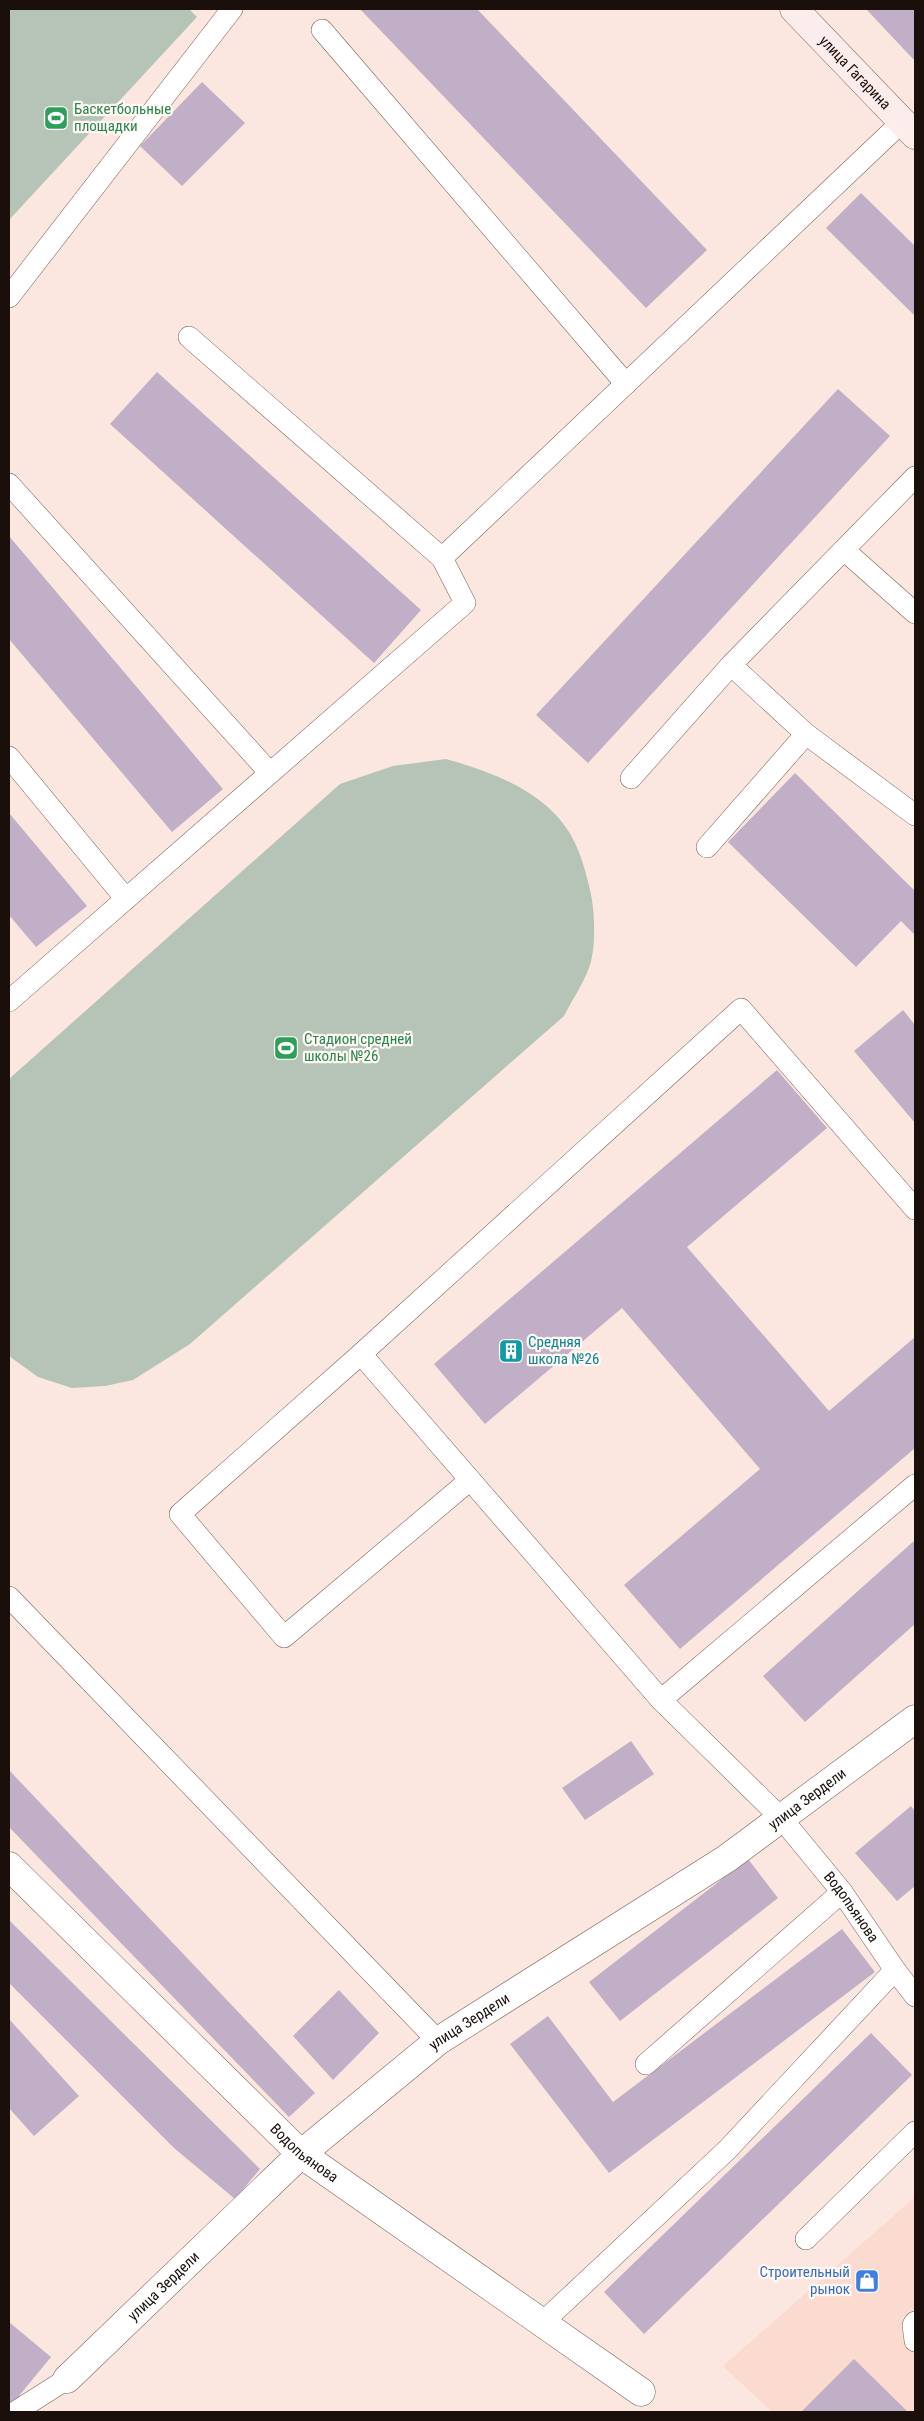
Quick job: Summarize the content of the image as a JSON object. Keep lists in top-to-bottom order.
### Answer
{
  "streets": {
    "main road": ["улица Гагарина"],
    "street": ["улица Зердели", "Водопьянова"]
  },
  "crossings": [
    ["улица Зердели", "Водопьянова"]
  ],
  "places": {
    "sports": ["Баскетбольные площадки", "Стадион средней школы №26"],
    "building": ["Средняя школа №26"],
    "shop": ["Строительный рынок"]
  }
}
